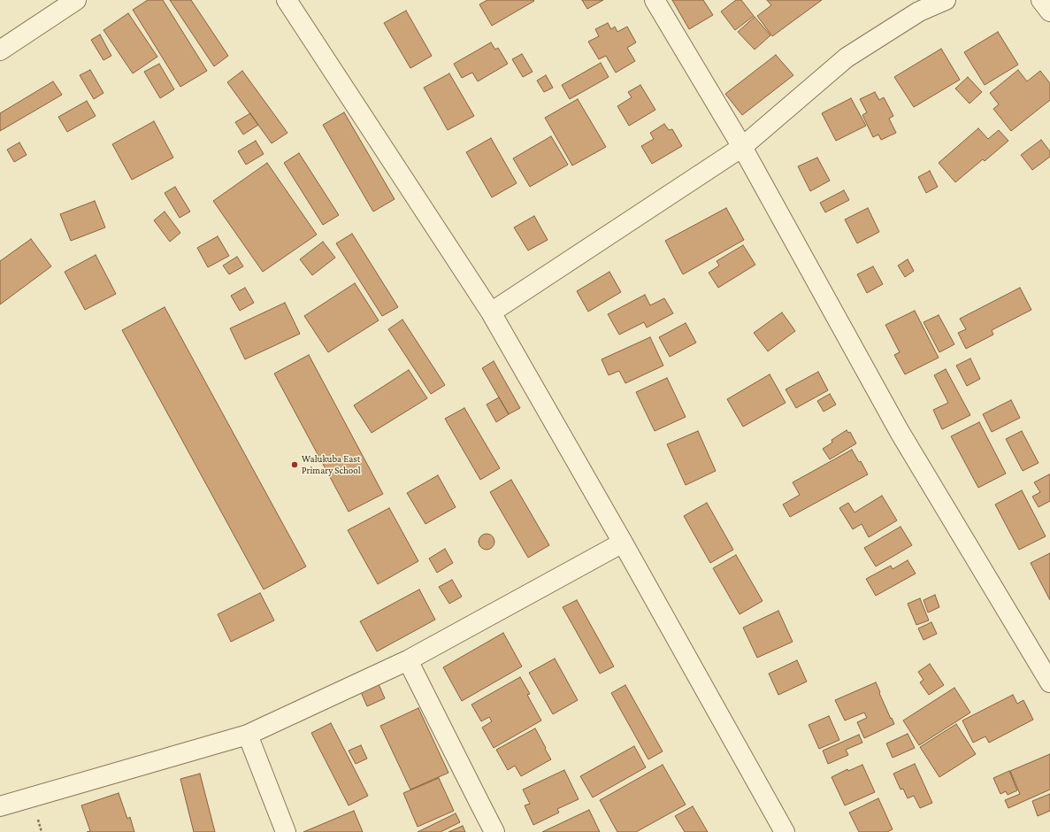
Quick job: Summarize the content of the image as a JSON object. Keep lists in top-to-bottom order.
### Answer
{
  "places": ["Walukuba East Primary School"]
}
